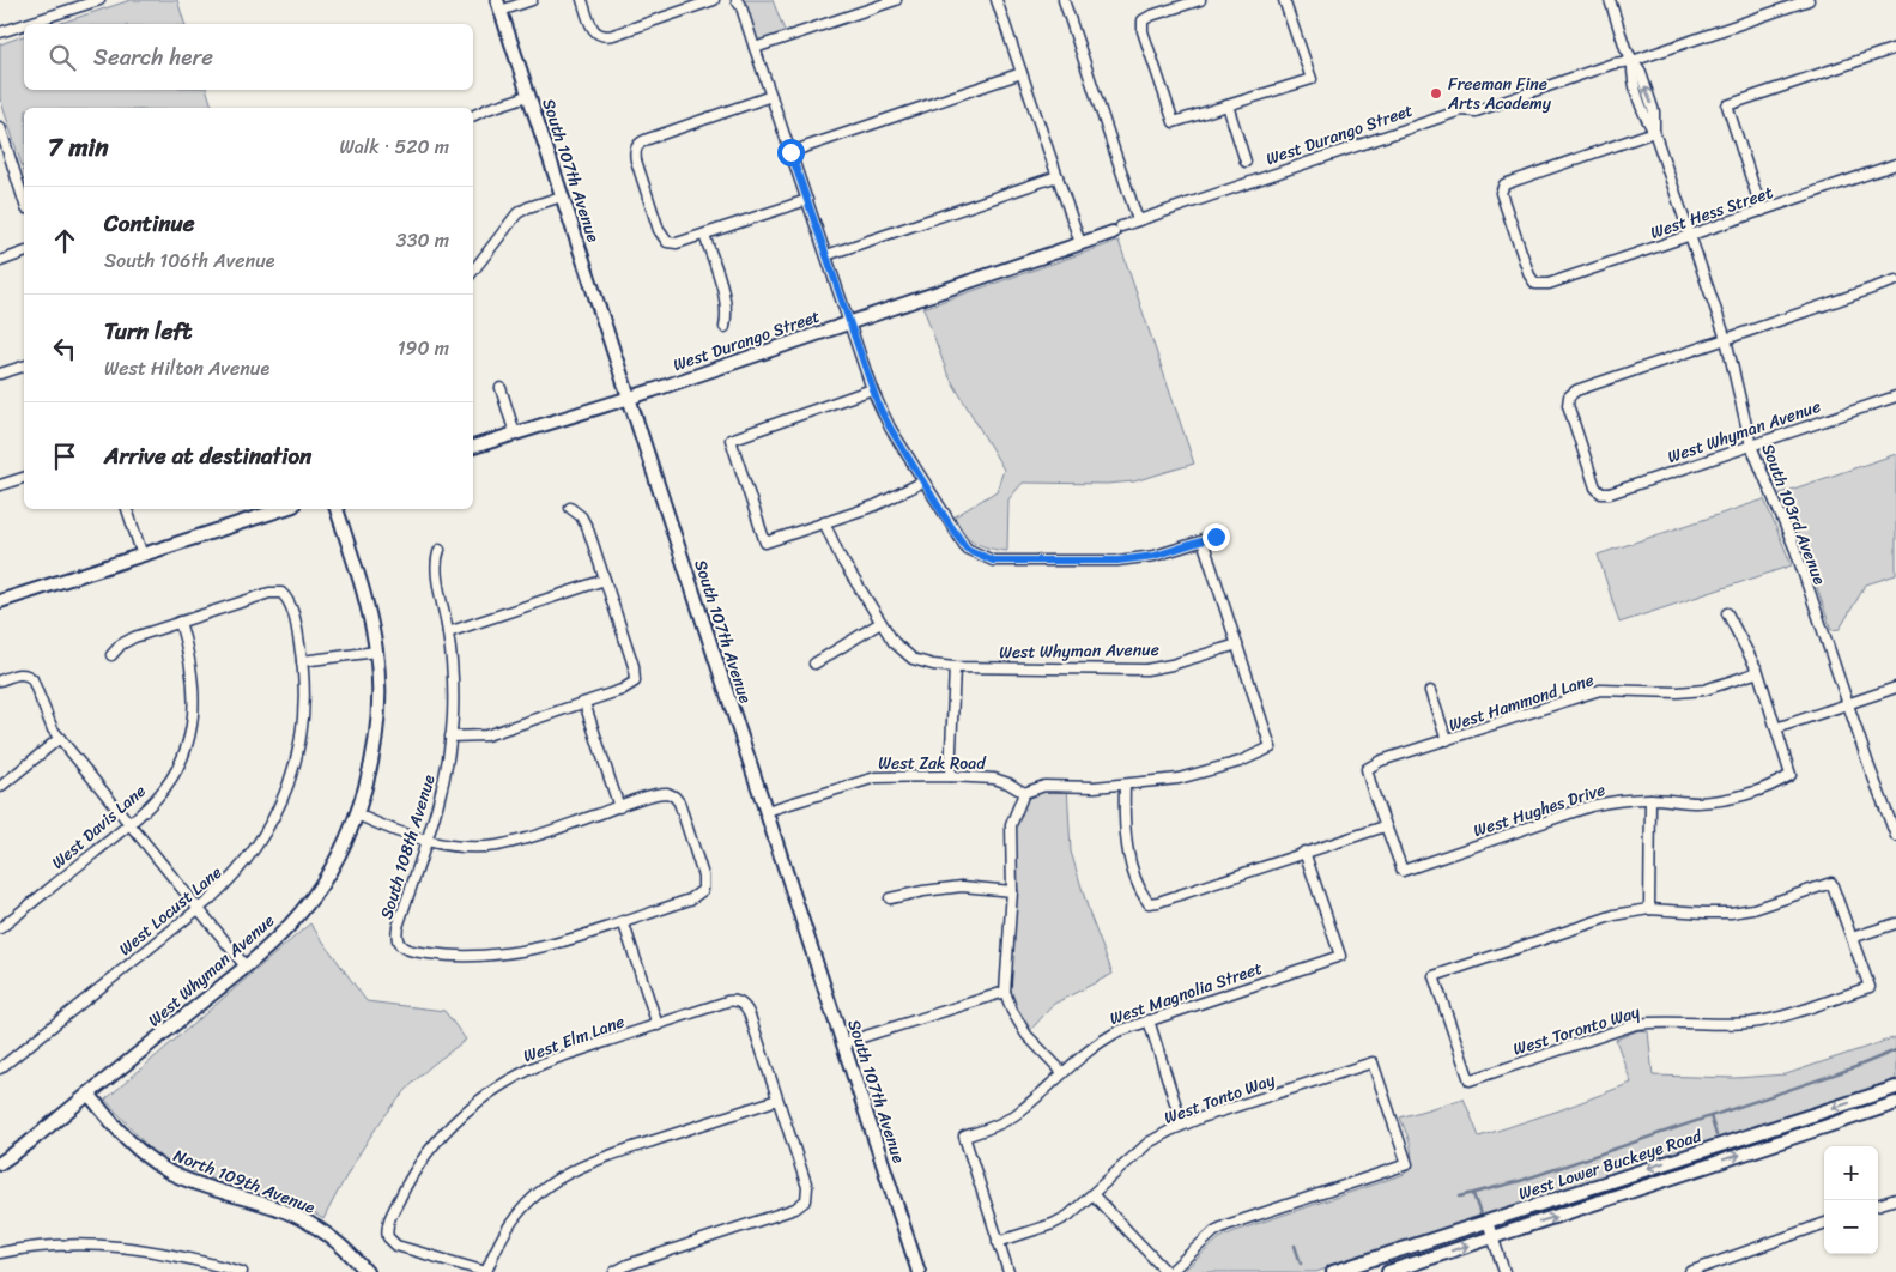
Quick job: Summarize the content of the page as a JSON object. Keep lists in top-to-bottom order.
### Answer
{
  "streets": {
    "main road": [
      "West Durango Street",
      "South 107th Avenue",
      "West Whyman Avenue",
      "West Lower Buckeye Road",
      "North 109th Avenue"
    ],
    "street": [
      "West Hess Street",
      "South 103rd Avenue",
      "West Hammond Lane",
      "West Zak Road",
      "West Hughes Drive",
      "West Davis Lane",
      "South 108th Avenue",
      "West Locust Lane",
      "West Magnolia Street",
      "West Toronto Way",
      "West Elm Lane",
      "West Tonto Way"
    ]
  },
  "crossings": [
    ["West Durango Street", "South 107th Avenue"],
    ["West Durango Street", "South 103rd Avenue"],
    ["South 107th Avenue", "West Zak Road"],
    ["West Hess Street", "South 103rd Avenue"],
    ["West Whyman Avenue", "South 103rd Avenue"],
    ["West Whyman Avenue", "North 109th Avenue"],
    ["West Hammond Lane", "West Hughes Drive"],
    ["West Davis Lane", "West Locust Lane"],
    ["West Magnolia Street", "West Tonto Way"]
  ],
  "places": ["Freeman Fine Arts Academy"],
  "page": {
    "search": "Search here",
    "heading": ["7 min", "Walk · 520 m"],
    "list": [
      ["Continue", "South 106th Avenue", "330 m"],
      ["Turn left", "West Hilton Avenue", "190 m"],
      "Arrive at destination"
    ],
    "map_buttons": ["+", "−"]
  }
}
